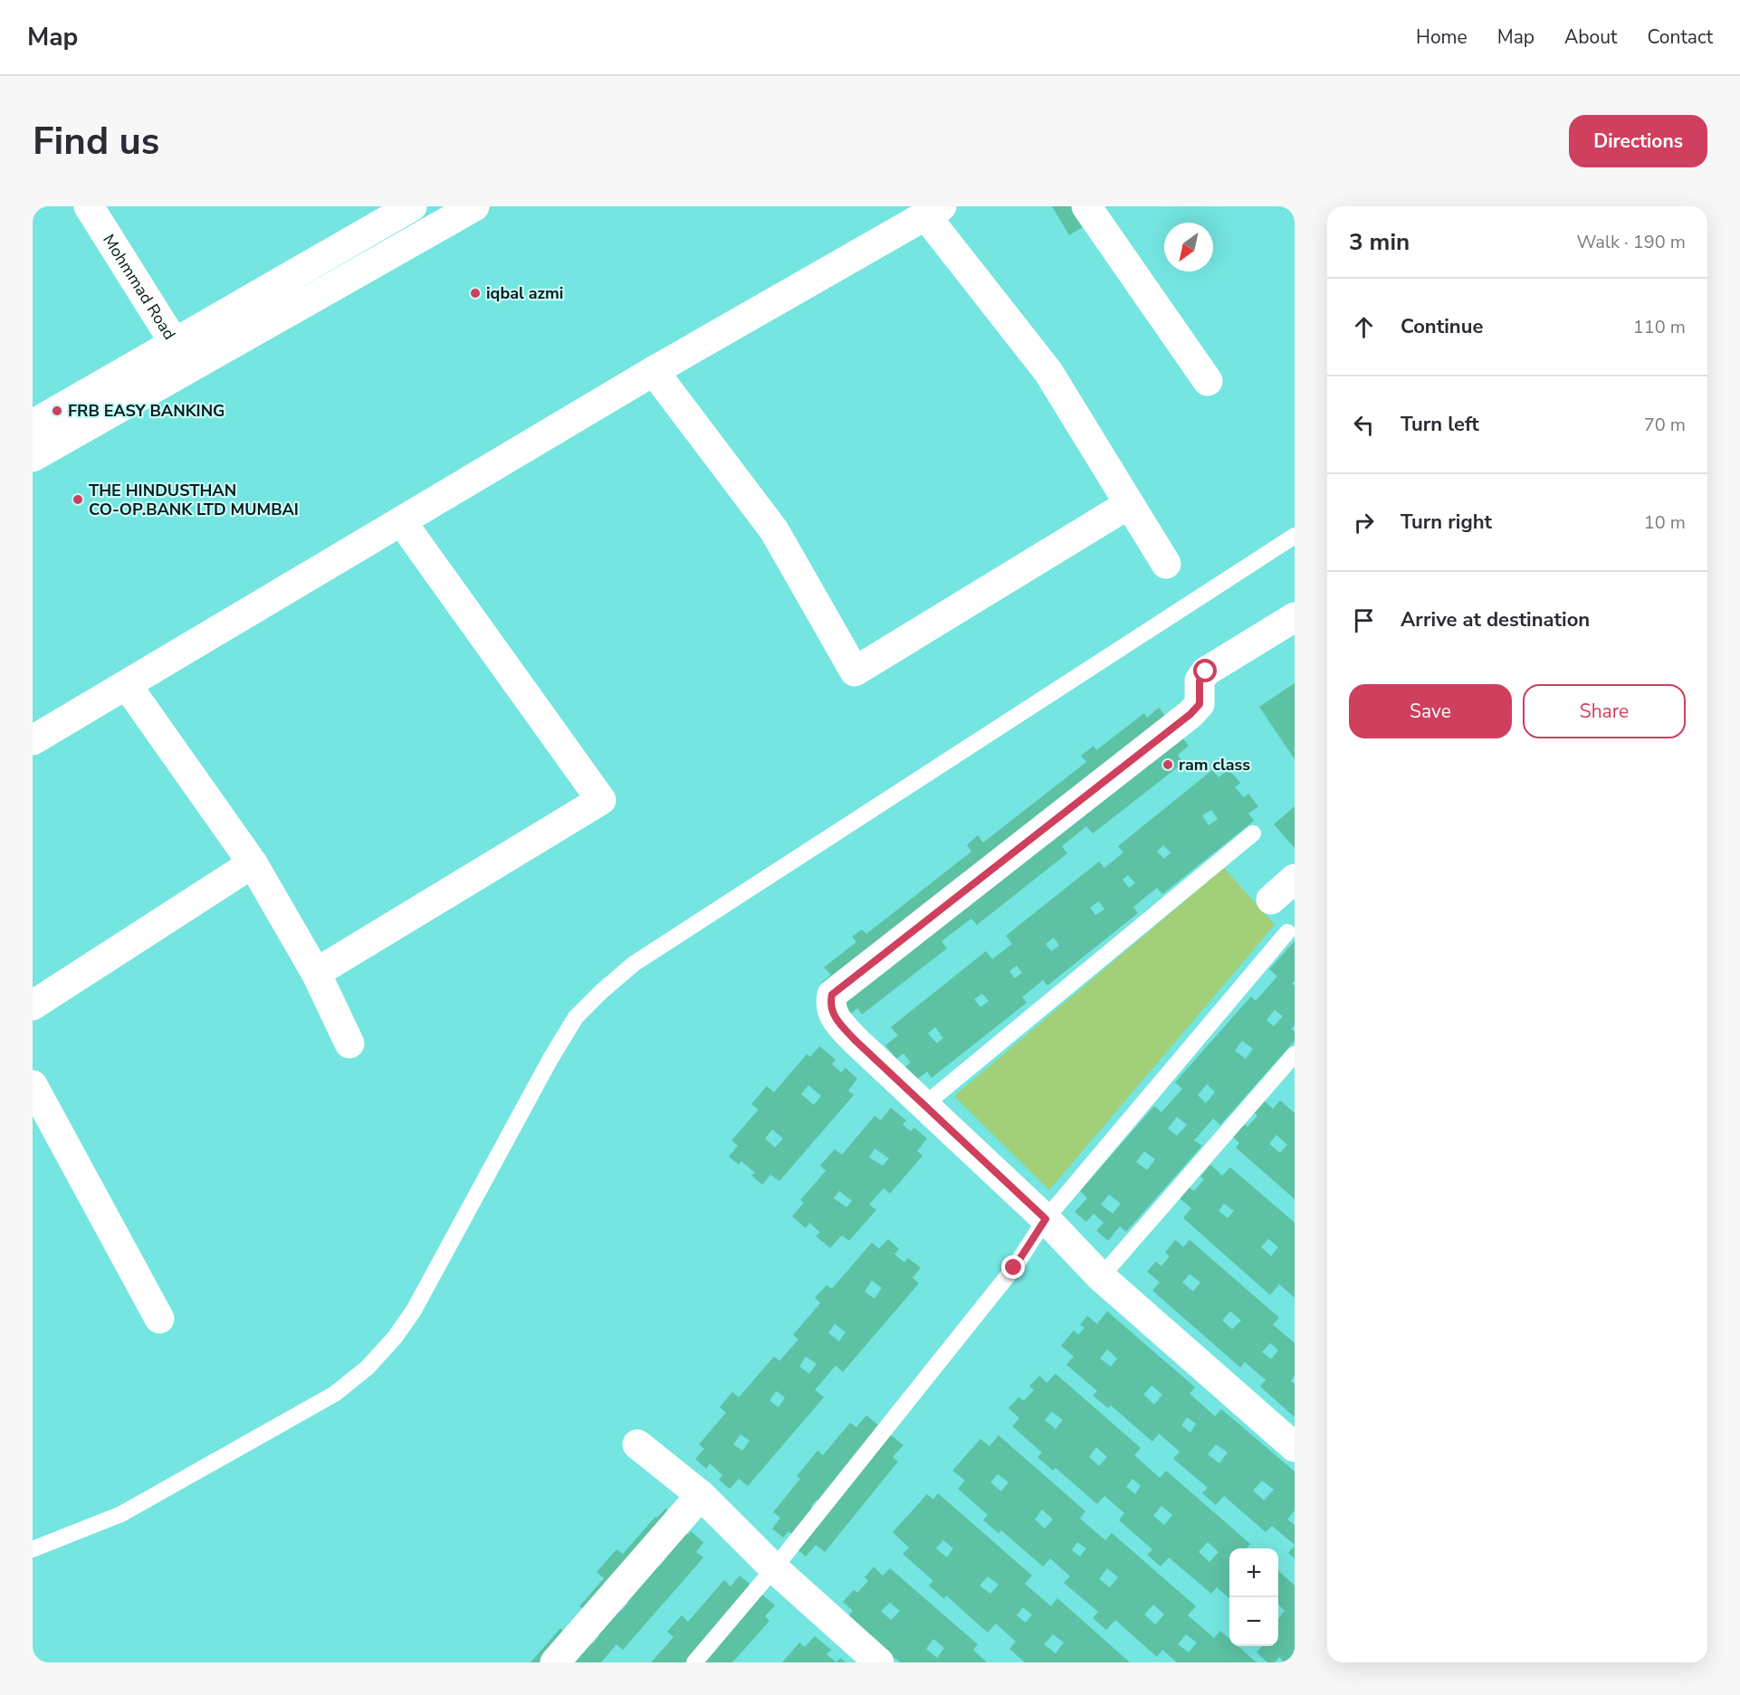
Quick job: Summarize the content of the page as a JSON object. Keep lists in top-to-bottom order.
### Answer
{
  "streets": {
    "street": ["Mohmmad Road"]
  },
  "places": [
    "iqbal azmi",
    "FRB EASY BANKING",
    "THE HINDUSTHAN CO-OP.BANK LTD MUMBAI",
    "ram class"
  ],
  "north": "bottom left",
  "page": {
    "header": "Map",
    "nav": [
      "Home",
      "Map",
      "About",
      "Contact"
    ],
    "buttons": [
      "Directions",
      ["Save", "Share"]
    ],
    "title": "Find us",
    "heading": ["3 min", "Walk · 190 m"],
    "list": [
      ["Continue", "110 m"],
      ["Turn left", "70 m"],
      ["Turn right", "10 m"],
      "Arrive at destination"
    ],
    "map_buttons": ["+", "−"]
  }
}
